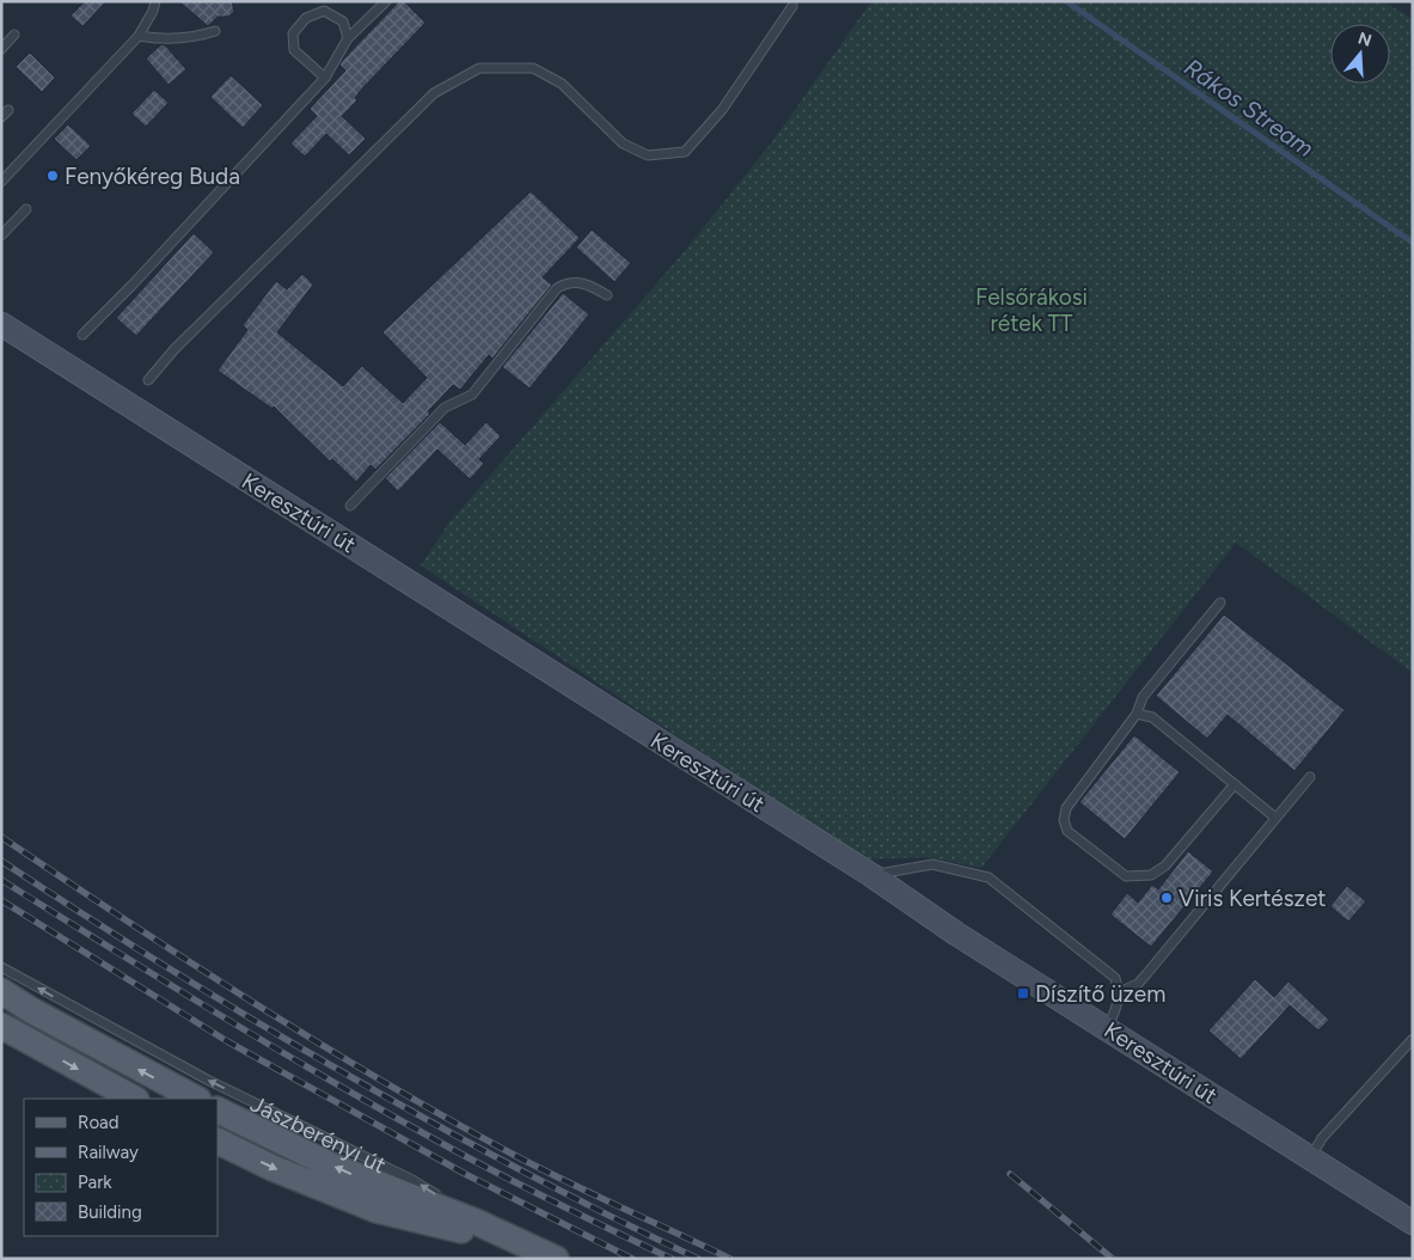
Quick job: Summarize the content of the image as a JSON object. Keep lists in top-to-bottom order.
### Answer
{
  "streets": {
    "main road": ["Keresztúri út", "Jászberényi út"]
  },
  "water": ["Rákos Stream"],
  "parks": ["Felsőrákosi rétek TT"],
  "places": {
    "other": ["Fenyőkéreg Buda", "Viris Kertészet"],
    "transit": ["Díszítő üzem"]
  },
  "legend": [
    "Road",
    "Railway",
    "Park",
    "Building"
  ],
  "north": "top"
}
